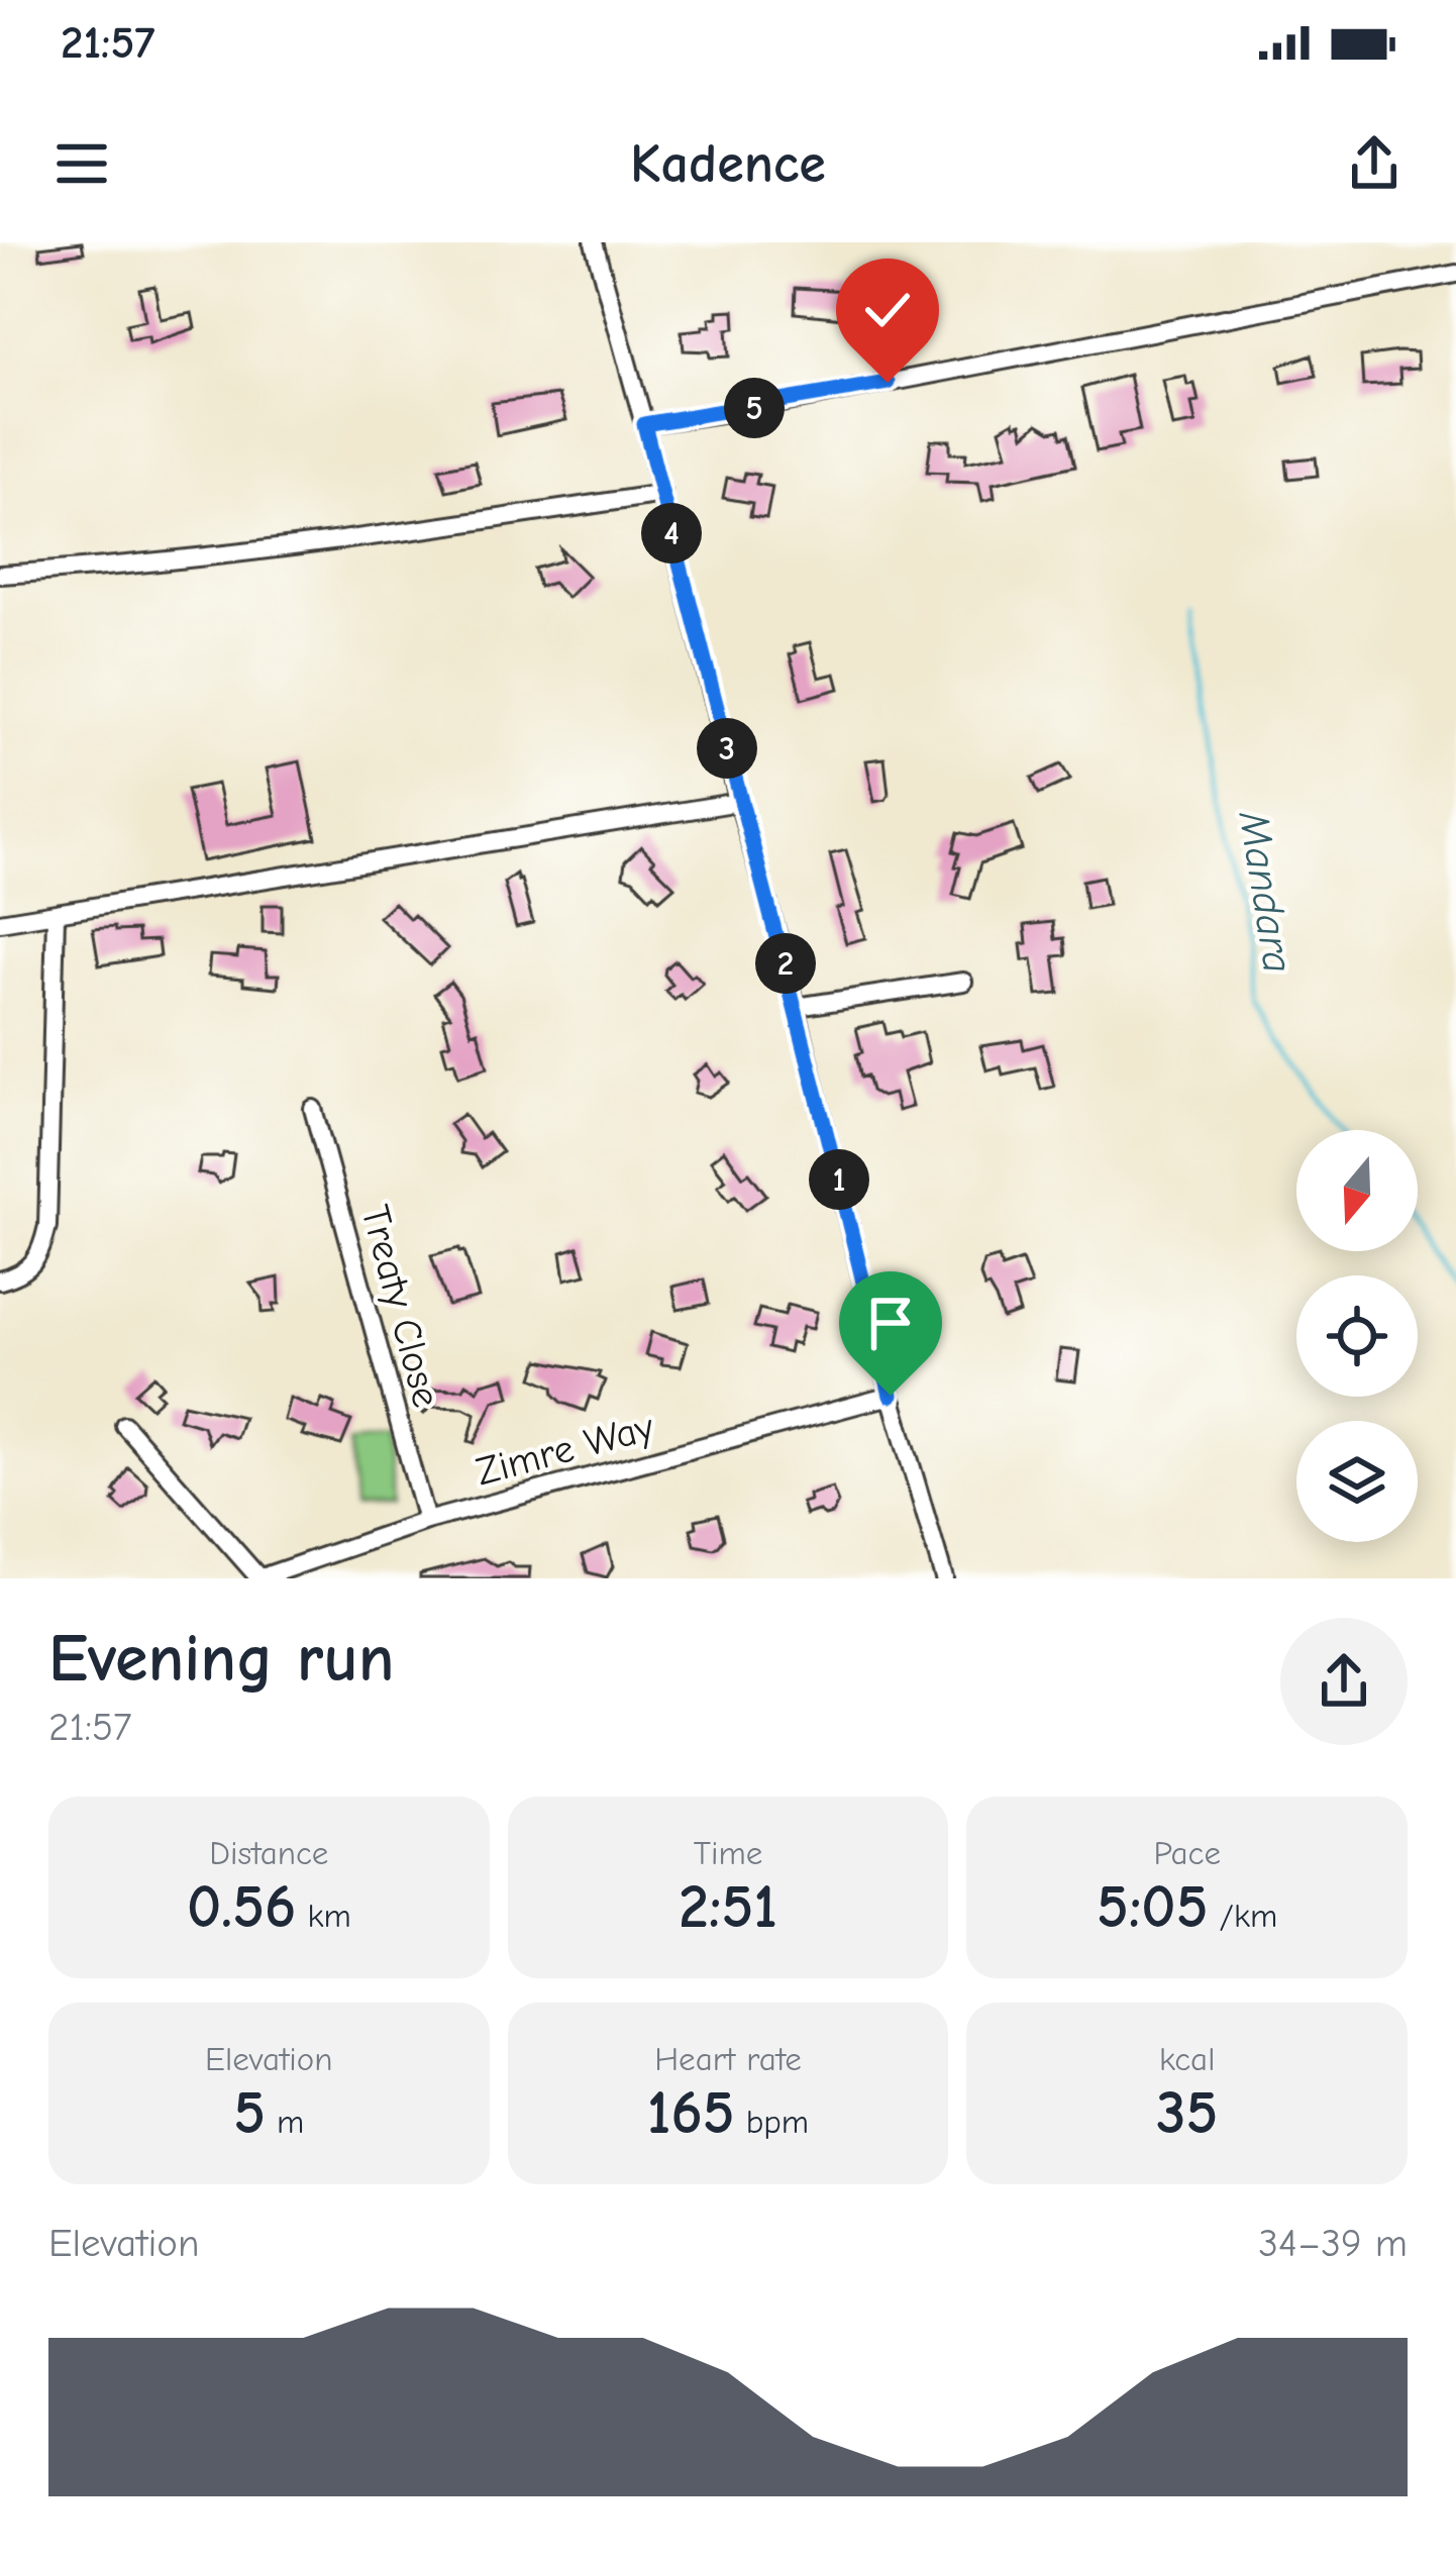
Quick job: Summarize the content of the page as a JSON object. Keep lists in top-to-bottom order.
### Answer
{
  "streets": {
    "street": ["Treaty Close", "Zimre Way"]
  },
  "crossings": [
    ["Treaty Close", "Zimre Way"]
  ],
  "water": ["Mandara"],
  "north": "bottom",
  "page": {
    "status": "21:57",
    "header": "Kadence",
    "pins": [
      "5",
      "4",
      "3",
      "2",
      "1"
    ],
    "heading": ["Evening run", "21:57"],
    "stats": [
      ["Distance", "0.56 km"],
      ["Time", "2:51"],
      ["Pace", "5:05 /km"],
      ["Elevation", "5 m"],
      ["Heart rate", "165 bpm"],
      ["kcal", "35"]
    ],
    "chart": ["Elevation", "34–39 m"]
  }
}
